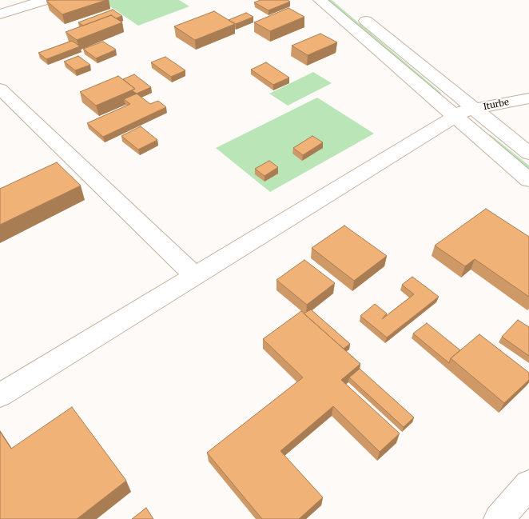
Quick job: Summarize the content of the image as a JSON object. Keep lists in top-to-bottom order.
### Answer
{
  "streets": {
    "street": ["Iturbe"]
  }
}
